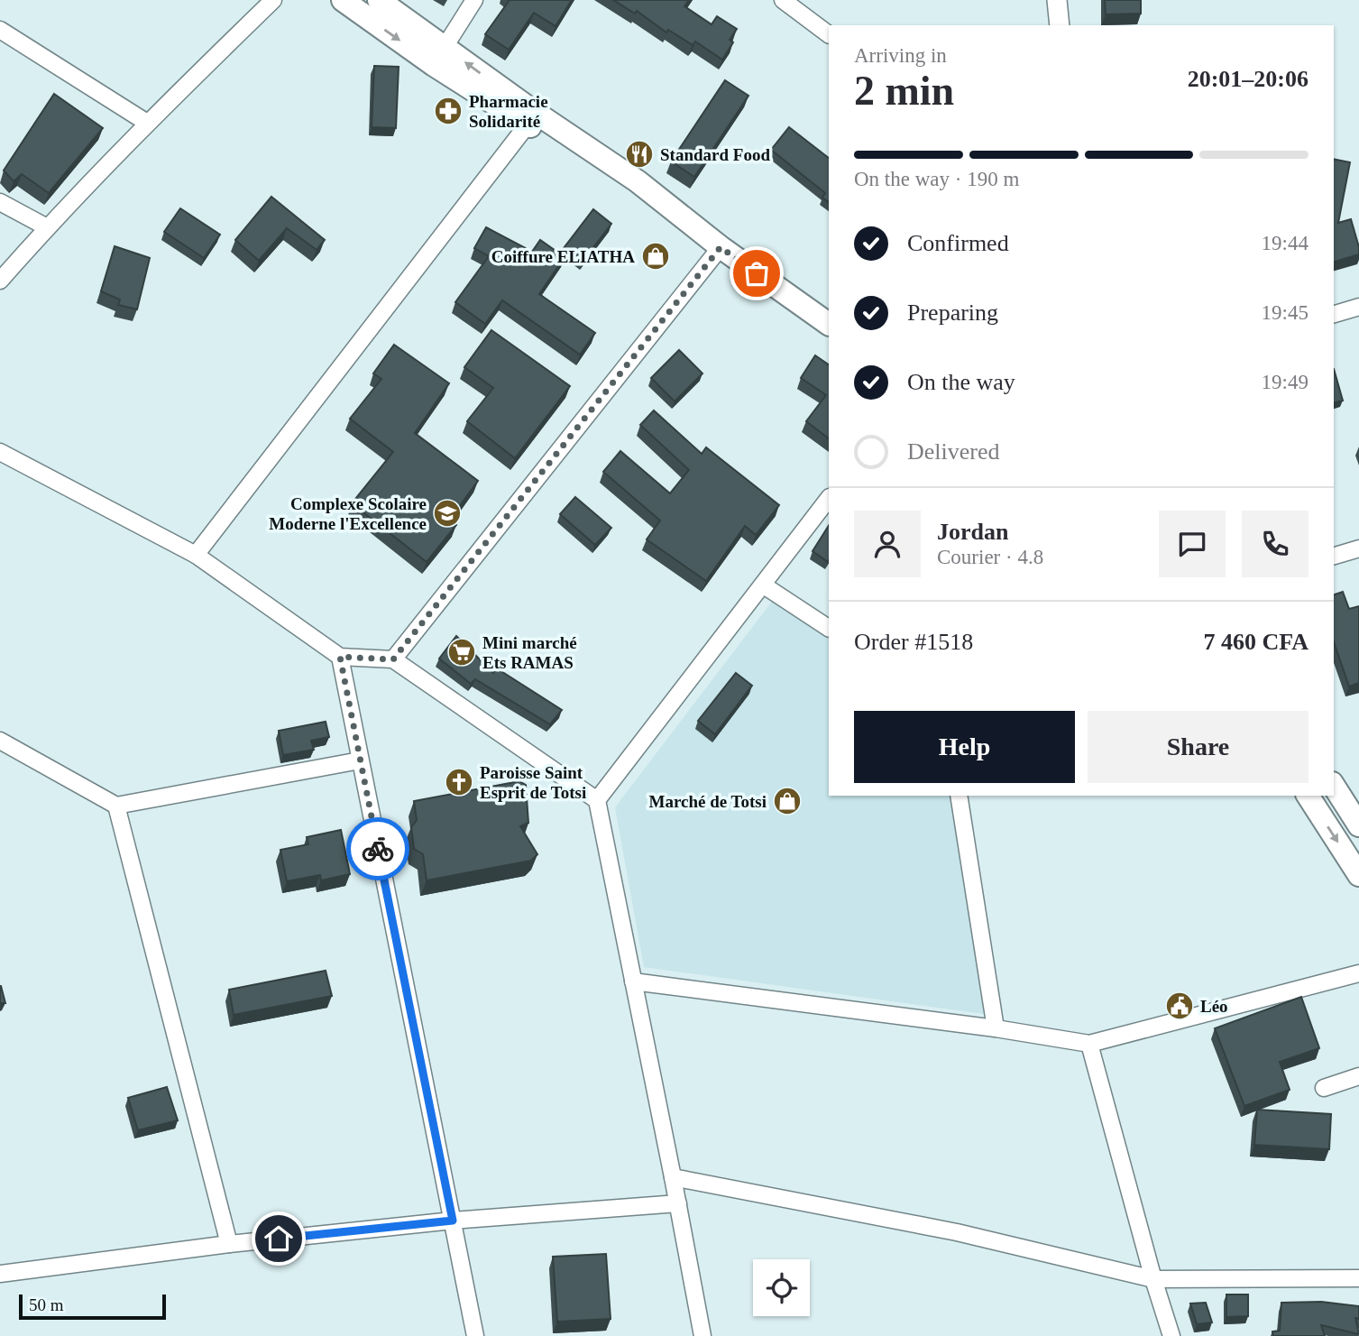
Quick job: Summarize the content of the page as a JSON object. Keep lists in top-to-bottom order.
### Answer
{
  "places": {
    "pharmacy": ["Pharmacie Solidarité"],
    "restaurant": ["Standard Food"],
    "shop": ["Coiffure ELIATHA", "Marché de Totsi"],
    "school or university": ["Complexe Scolaire Moderne l'Excellence"],
    "supermarket": ["Mini marché Ets RAMAS"],
    "church": ["Paroisse Saint Esprit de Totsi"],
    "public building": ["Léo"]
  },
  "scale_bar": "50 m",
  "page": {
    "heading": ["2 min", "Arriving in", "20:01–20:06"],
    "panel": [
      "Jordan",
      "Courier · 4.8",
      "Order #1518",
      "7 460 CFA"
    ],
    "bar": "On the way · 190 m",
    "list": [
      ["Confirmed", "19:44"],
      ["Preparing", "19:45"],
      ["On the way", "19:49"],
      "Delivered"
    ],
    "buttons": ["Help", "Share"],
    "scale": "50 m"
  }
}
